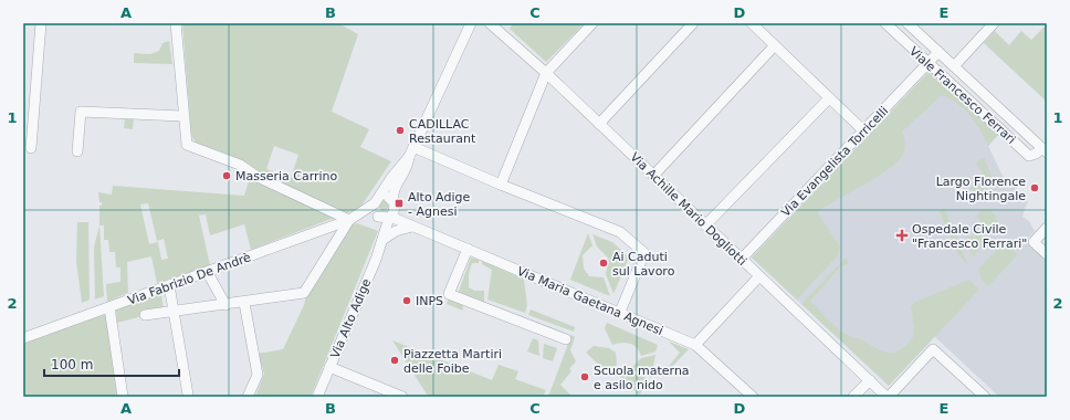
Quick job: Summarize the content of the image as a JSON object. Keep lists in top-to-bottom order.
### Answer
{
  "streets": {
    "street": [
      "Viale Francesco Ferrari",
      "Via Evangelista Torricelli",
      "Via Achille Mario Dogliotti",
      "Via Fabrizio De Andrè",
      "Via Maria Gaetana Agnesi",
      "Via Alto Adige"
    ]
  },
  "crossings": [
    ["Viale Francesco Ferrari", "Via Evangelista Torricelli"],
    ["Via Evangelista Torricelli", "Via Achille Mario Dogliotti"],
    ["Via Fabrizio De Andrè", "Via Maria Gaetana Agnesi"],
    ["Via Fabrizio De Andrè", "Via Alto Adige"],
    ["Via Maria Gaetana Agnesi", "Via Alto Adige"]
  ],
  "places": {
    "other": [
      "CADILLAC Restaurant",
      "Masseria Carrino",
      "Largo Florence Nightingale",
      "Ai Caduti sul Lavoro",
      "INPS",
      "Piazzetta Martiri delle Foibe",
      "Scuola materna e asilo nido"
    ],
    "transit": ["Alto Adige - Agnesi"],
    "health": ["Ospedale Civile \"Francesco Ferrari\""]
  },
  "scale_bar": "100 m",
  "grid": {
    "columns": [
      "A",
      "B",
      "C",
      "D",
      "E"
    ],
    "rows": ["1", "2"]
  }
}
